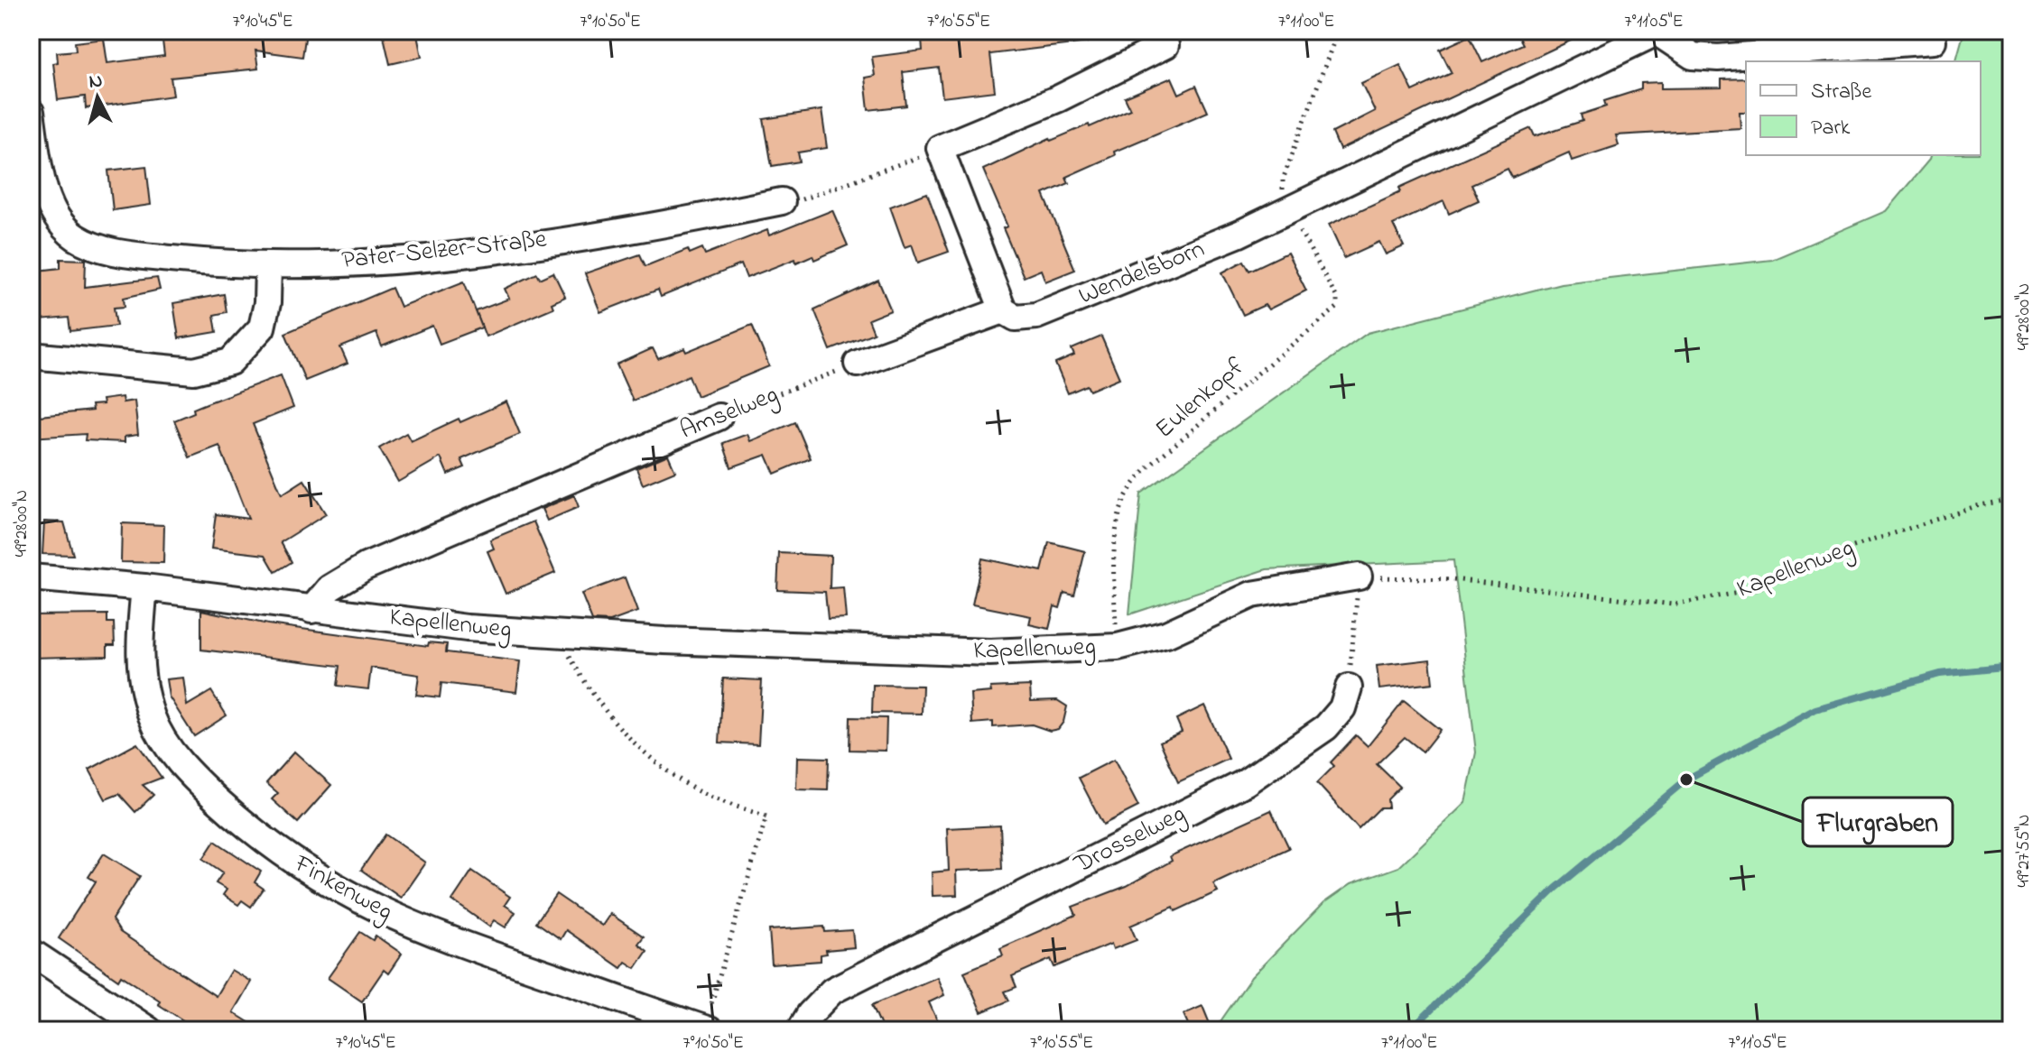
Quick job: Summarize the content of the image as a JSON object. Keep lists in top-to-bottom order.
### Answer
{
  "streets": {
    "street": [
      "Pater-Selzer-Straße",
      "Wendelsborn",
      "Amselweg",
      "Kapellenweg",
      "Drosselweg",
      "Finkenweg"
    ],
    "path": ["Eulenkopf"]
  },
  "crossings": [
    ["Wendelsborn", "Eulenkopf"],
    ["Eulenkopf", "Kapellenweg"],
    ["Amselweg", "Kapellenweg"],
    ["Kapellenweg", "Finkenweg"]
  ],
  "places": ["Flurgraben"],
  "legend": ["Straße", "Park"],
  "north": "top",
  "coordinates": [
    "7°10'45\"E",
    "7°10'50\"E",
    "7°10'55\"E",
    "7°11'00\"E",
    "7°11'05\"E",
    "49°28'00\"N",
    "49°27'55\"N"
  ]
}
